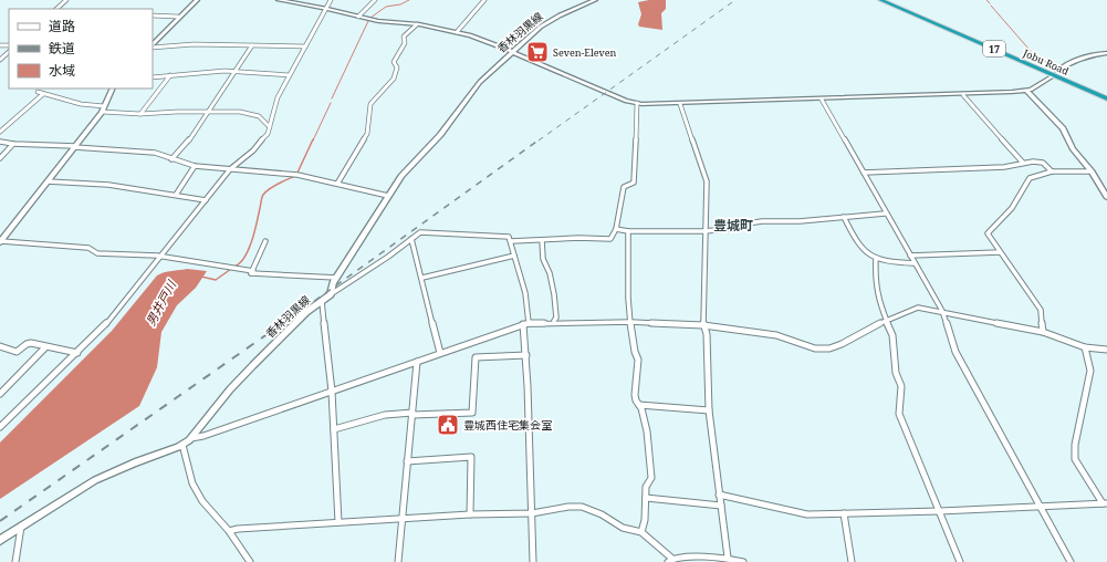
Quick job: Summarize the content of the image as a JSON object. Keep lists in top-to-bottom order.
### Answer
{
  "streets": {
    "highway": ["17", "Jobu Road"],
    "street": ["香林羽黒線"]
  },
  "districts": ["豊城町"],
  "water": ["男井戸川"],
  "places": {
    "supermarket": ["Seven-Eleven"],
    "public building": ["豊城西住宅集会室"]
  },
  "legend": ["道路", "鉄道", "水域"]
}
